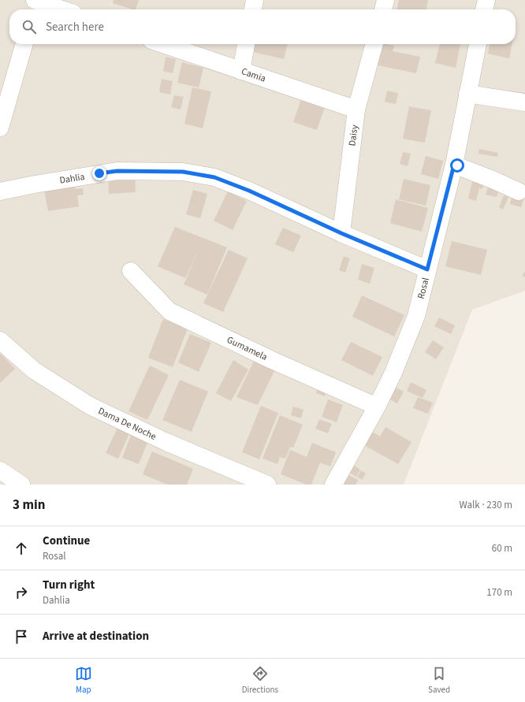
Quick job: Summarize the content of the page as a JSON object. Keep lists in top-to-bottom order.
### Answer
{
  "streets": {
    "street": [
      "Camia",
      "Daisy",
      "Dahlia",
      "Rosal",
      "Gumamela",
      "Dama De Noche"
    ]
  },
  "crossings": [
    ["Camia", "Daisy"],
    ["Daisy", "Dahlia"],
    ["Dahlia", "Rosal"],
    ["Rosal", "Gumamela"]
  ],
  "page": {
    "search": "Search here",
    "heading": ["3 min", "Walk · 230 m"],
    "list": [
      ["Continue", "Rosal", "60 m"],
      ["Turn right", "Dahlia", "170 m"],
      "Arrive at destination"
    ],
    "nav": ["Map", "Directions", "Saved"]
  }
}
